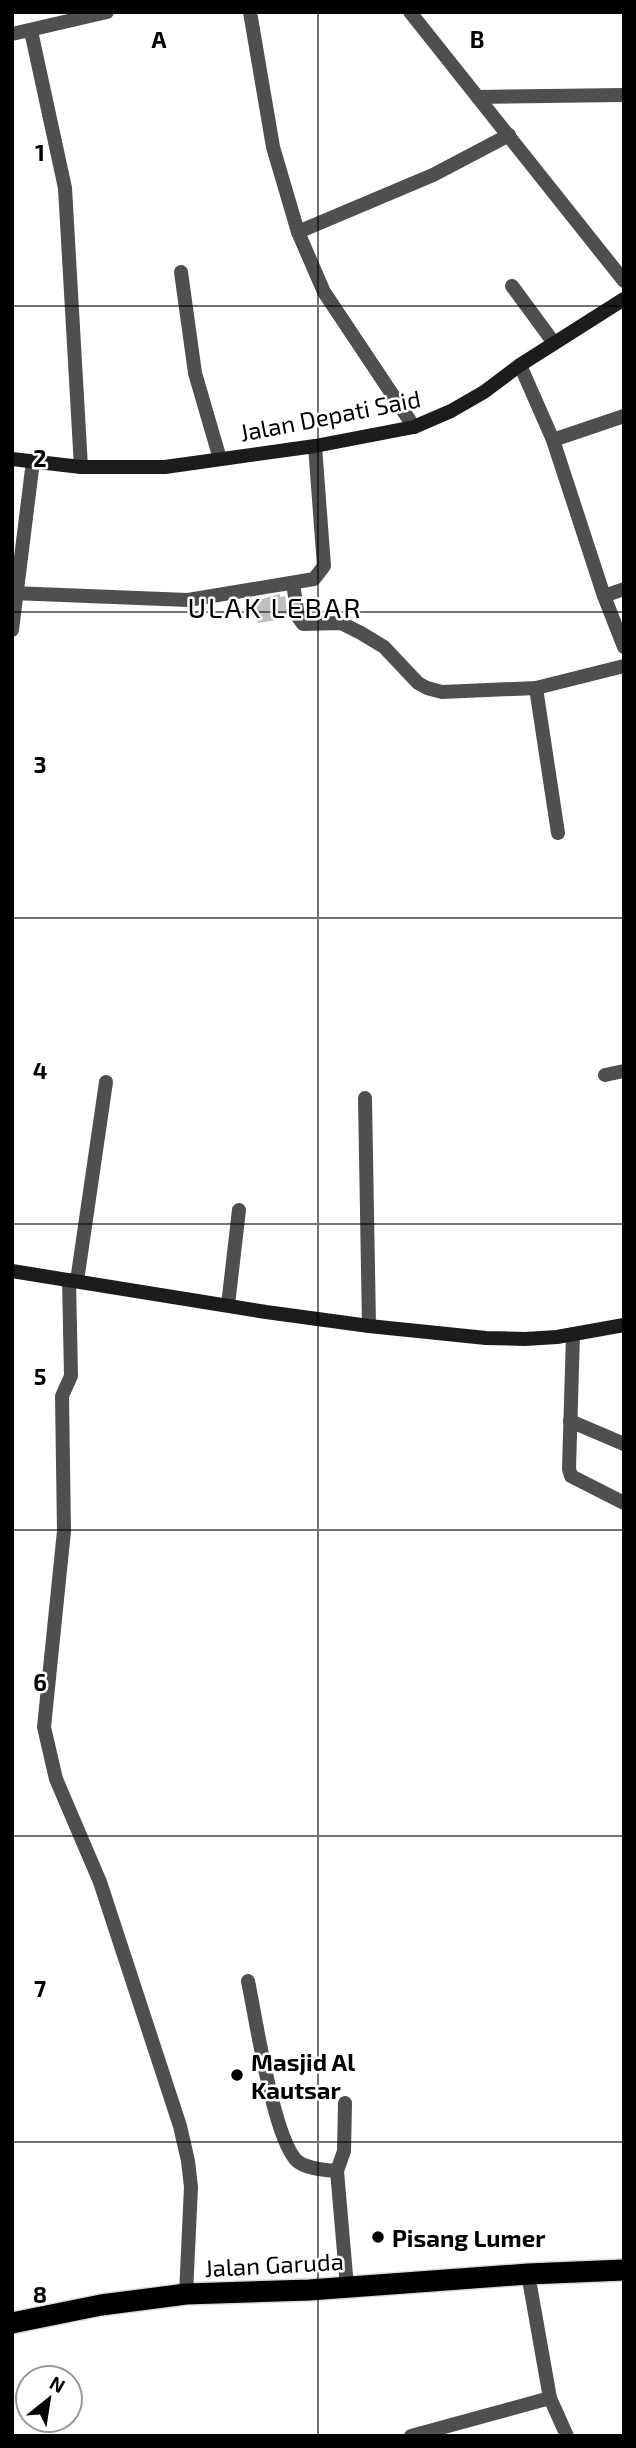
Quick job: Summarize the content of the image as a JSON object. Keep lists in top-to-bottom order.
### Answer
{
  "streets": {
    "highway": ["Jalan Garuda"],
    "main road": ["Jalan Depati Said"]
  },
  "districts": ["ULAK LEBAR"],
  "places": ["Masjid Al Kautsar", "Pisang Lumer"],
  "north": "top right",
  "grid": {
    "columns": ["A", "B"],
    "rows": [
      "1",
      "2",
      "3",
      "4",
      "5",
      "6",
      "7",
      "8"
    ]
  }
}
